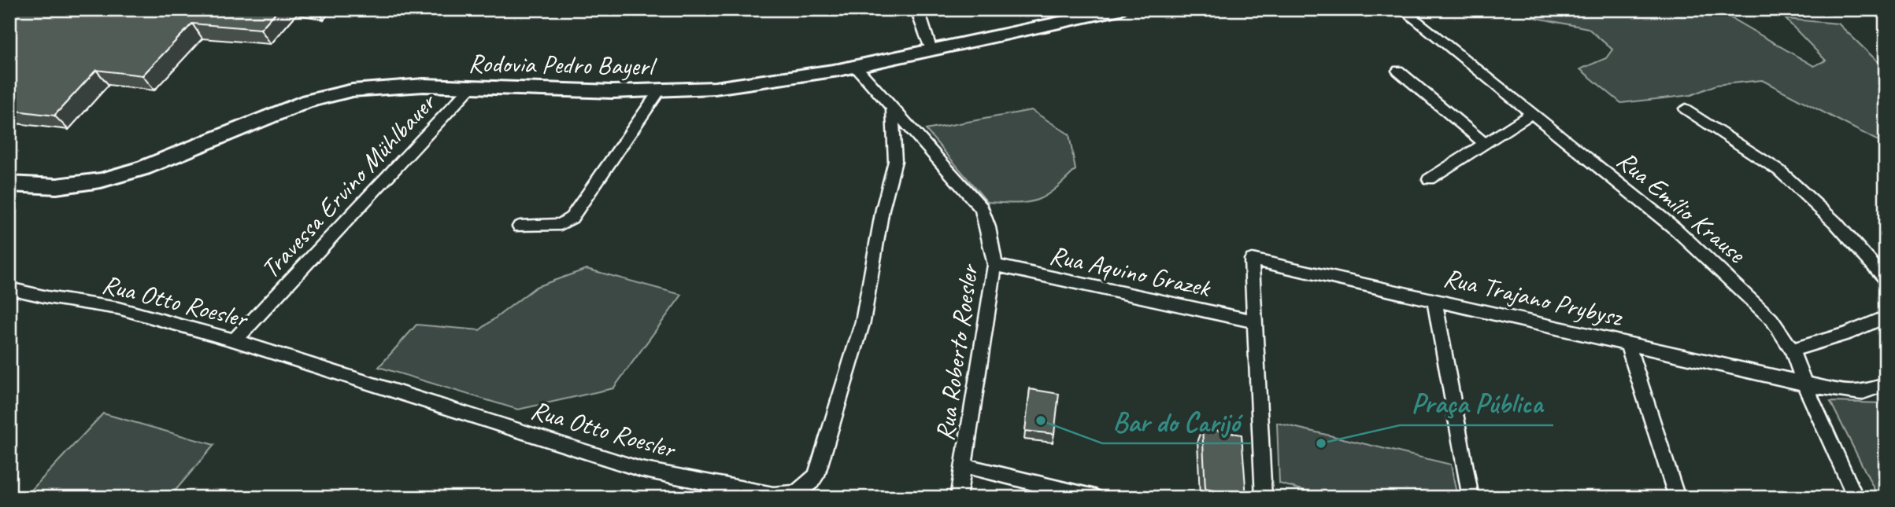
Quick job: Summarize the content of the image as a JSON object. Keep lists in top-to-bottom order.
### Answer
{
  "streets": {
    "main road": ["Rodovia Pedro Bayerl"],
    "street": [
      "Travessa Ervino Mühlbauer",
      "Rua Emílio Krause",
      "Rua Aquino Grazek",
      "Rua Trajano Prybysz",
      "Rua Otto Roesler",
      "Rua Roberto Roesler"
    ]
  },
  "crossings": [
    ["Rodovia Pedro Bayerl", "Travessa Ervino Mühlbauer"],
    ["Rodovia Pedro Bayerl", "Rua Roberto Roesler"],
    ["Travessa Ervino Mühlbauer", "Rua Otto Roesler"],
    ["Rua Emílio Krause", "Rua Trajano Prybysz"],
    ["Rua Aquino Grazek", "Rua Trajano Prybysz"],
    ["Rua Aquino Grazek", "Rua Roberto Roesler"],
    ["Rua Otto Roesler", "Rua Roberto Roesler"]
  ],
  "places": ["Bar do Carijó", "Praça Pública"]
}
